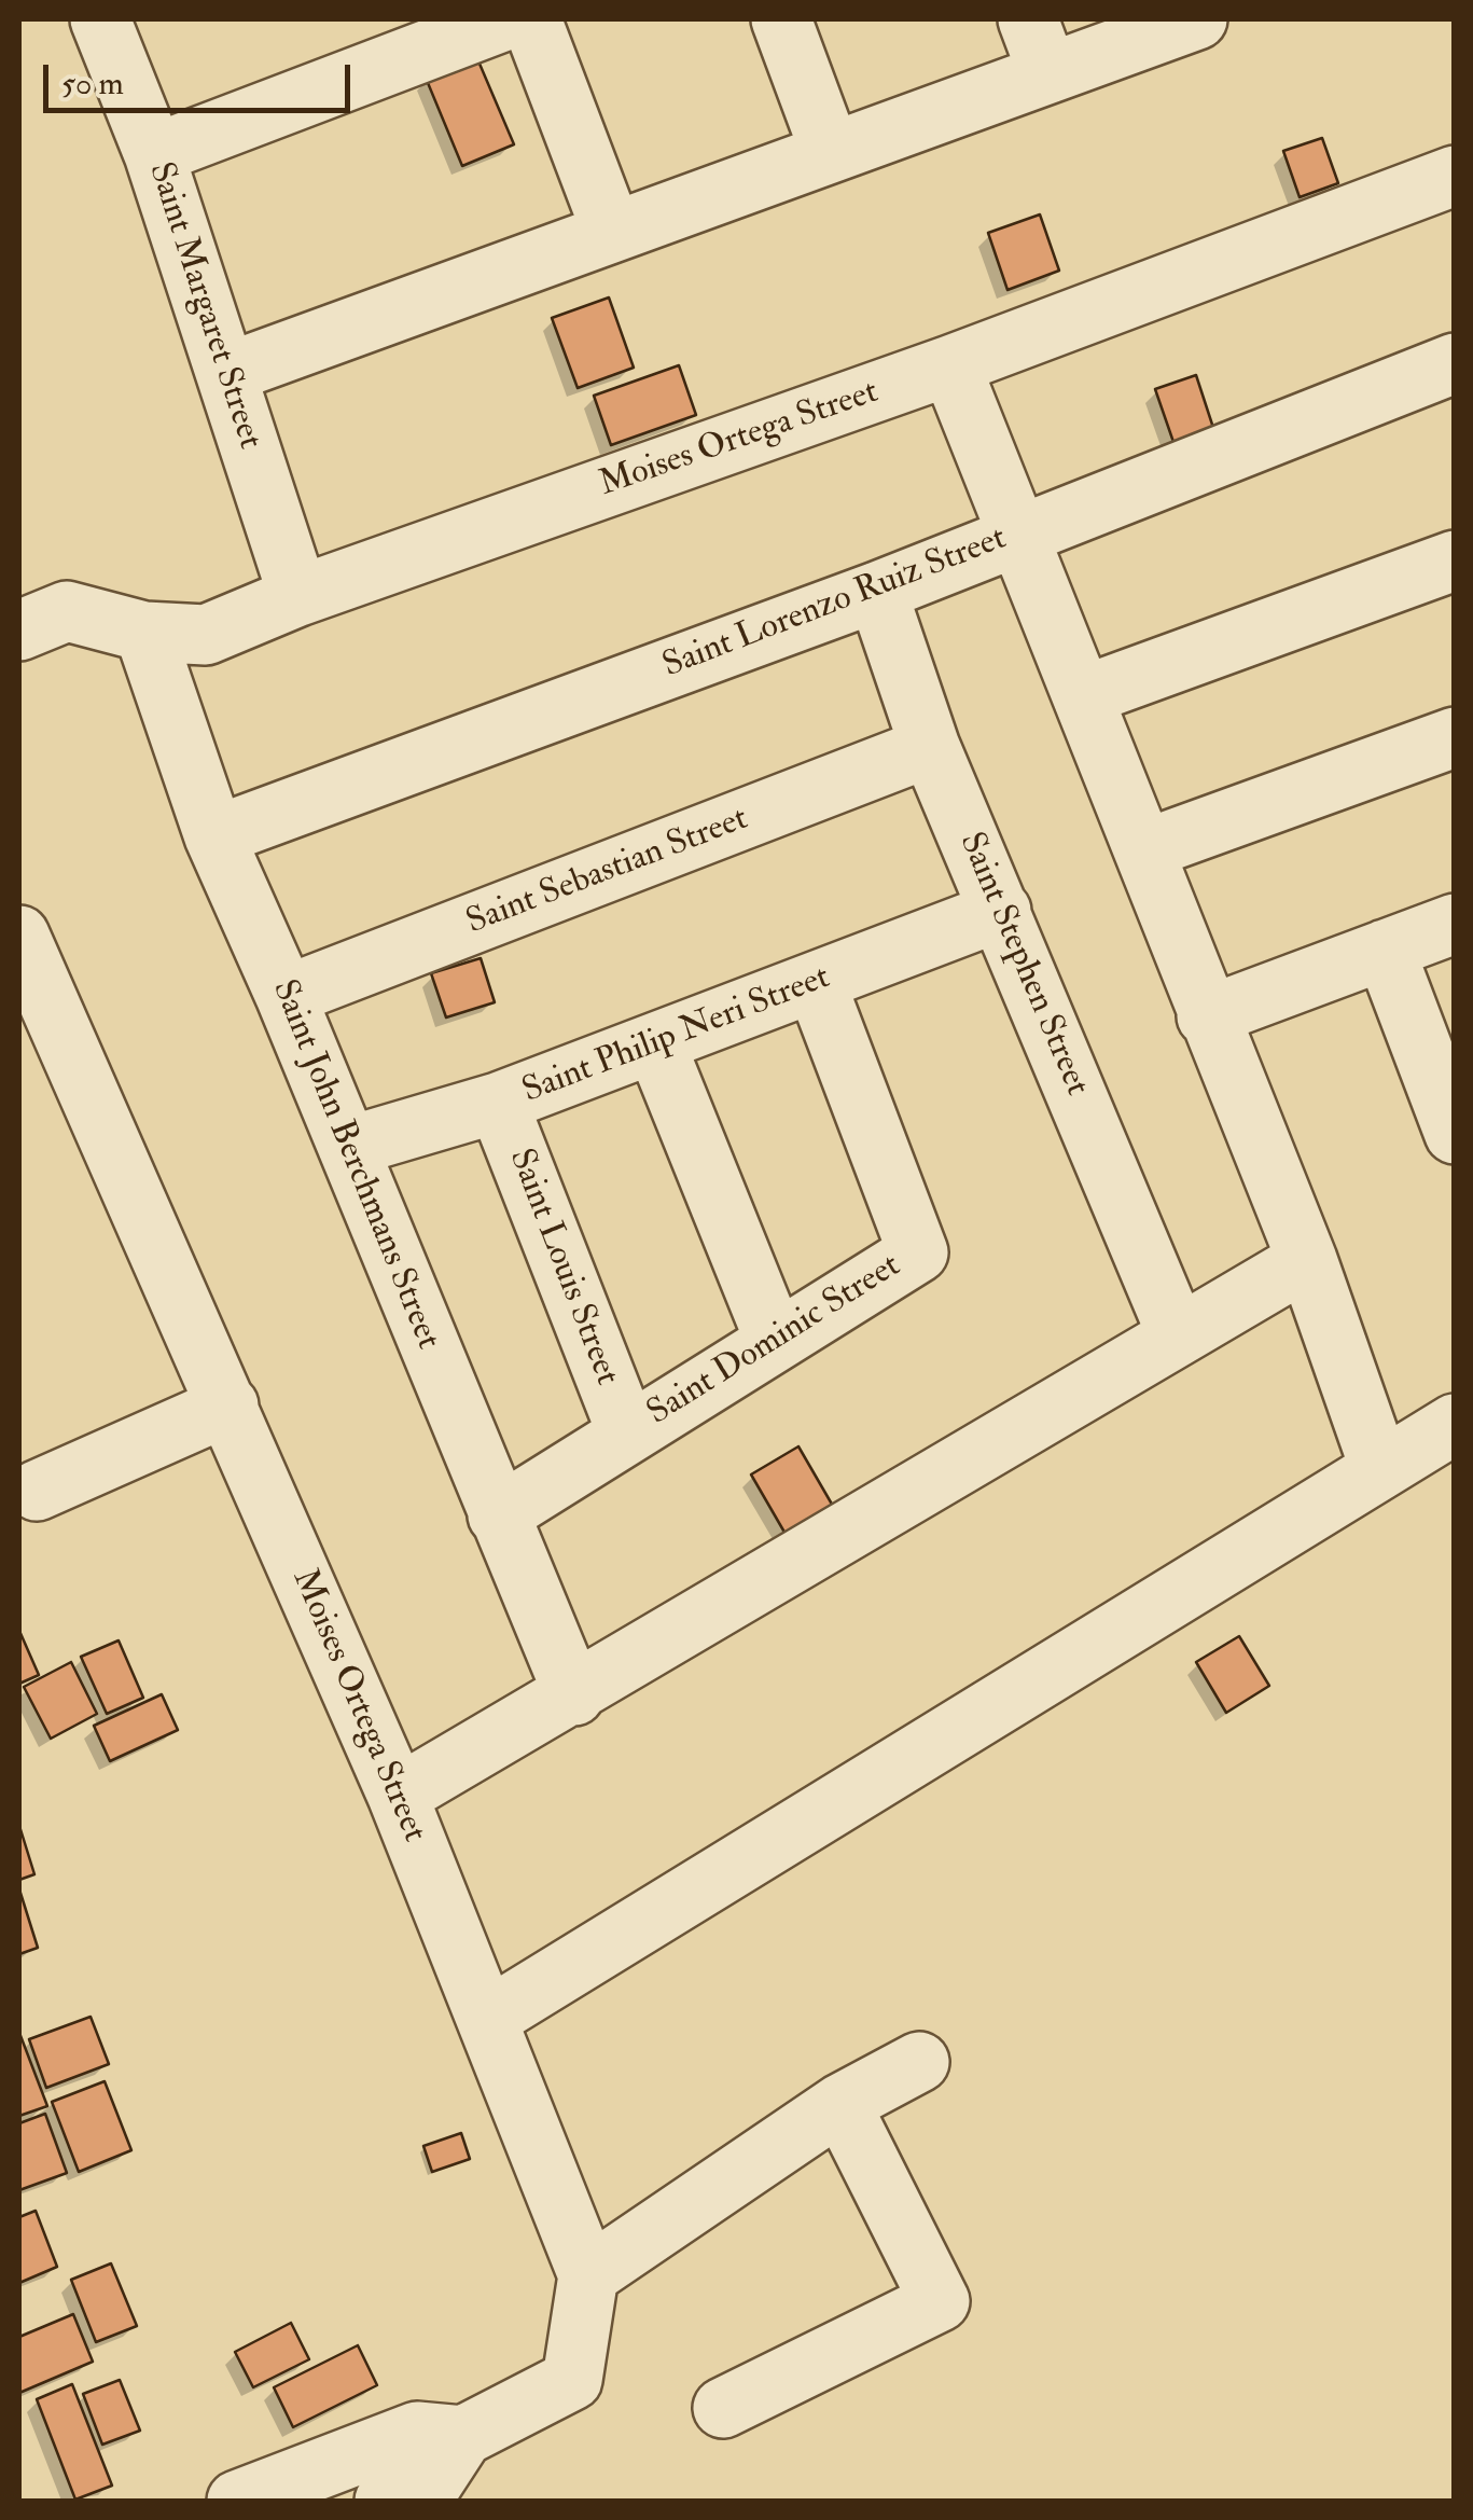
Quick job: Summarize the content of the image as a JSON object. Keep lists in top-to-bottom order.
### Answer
{
  "streets": {
    "street": [
      "Saint Margaret Street",
      "Moises Ortega Street",
      "Saint Lorenzo Ruiz Street",
      "Saint Sebastian Street",
      "Saint Stephen Street",
      "Saint Philip Neri Street",
      "Saint John Berchmans Street",
      "Saint Louis Street",
      "Saint Dominic Street"
    ]
  },
  "crossings": [
    ["Saint Margaret Street", "Moises Ortega Street"],
    ["Moises Ortega Street", "Saint John Berchmans Street"],
    ["Saint Lorenzo Ruiz Street", "Saint Stephen Street"],
    ["Saint Lorenzo Ruiz Street", "Saint John Berchmans Street"],
    ["Saint Sebastian Street", "Saint Stephen Street"],
    ["Saint Sebastian Street", "Saint John Berchmans Street"],
    ["Saint Stephen Street", "Saint Philip Neri Street"],
    ["Saint Philip Neri Street", "Saint John Berchmans Street"],
    ["Saint Philip Neri Street", "Saint Louis Street"],
    ["Saint Philip Neri Street", "Saint Dominic Street"],
    ["Saint John Berchmans Street", "Saint Dominic Street"],
    ["Saint Louis Street", "Saint Dominic Street"]
  ],
  "scale_bar": "50 m"
}
